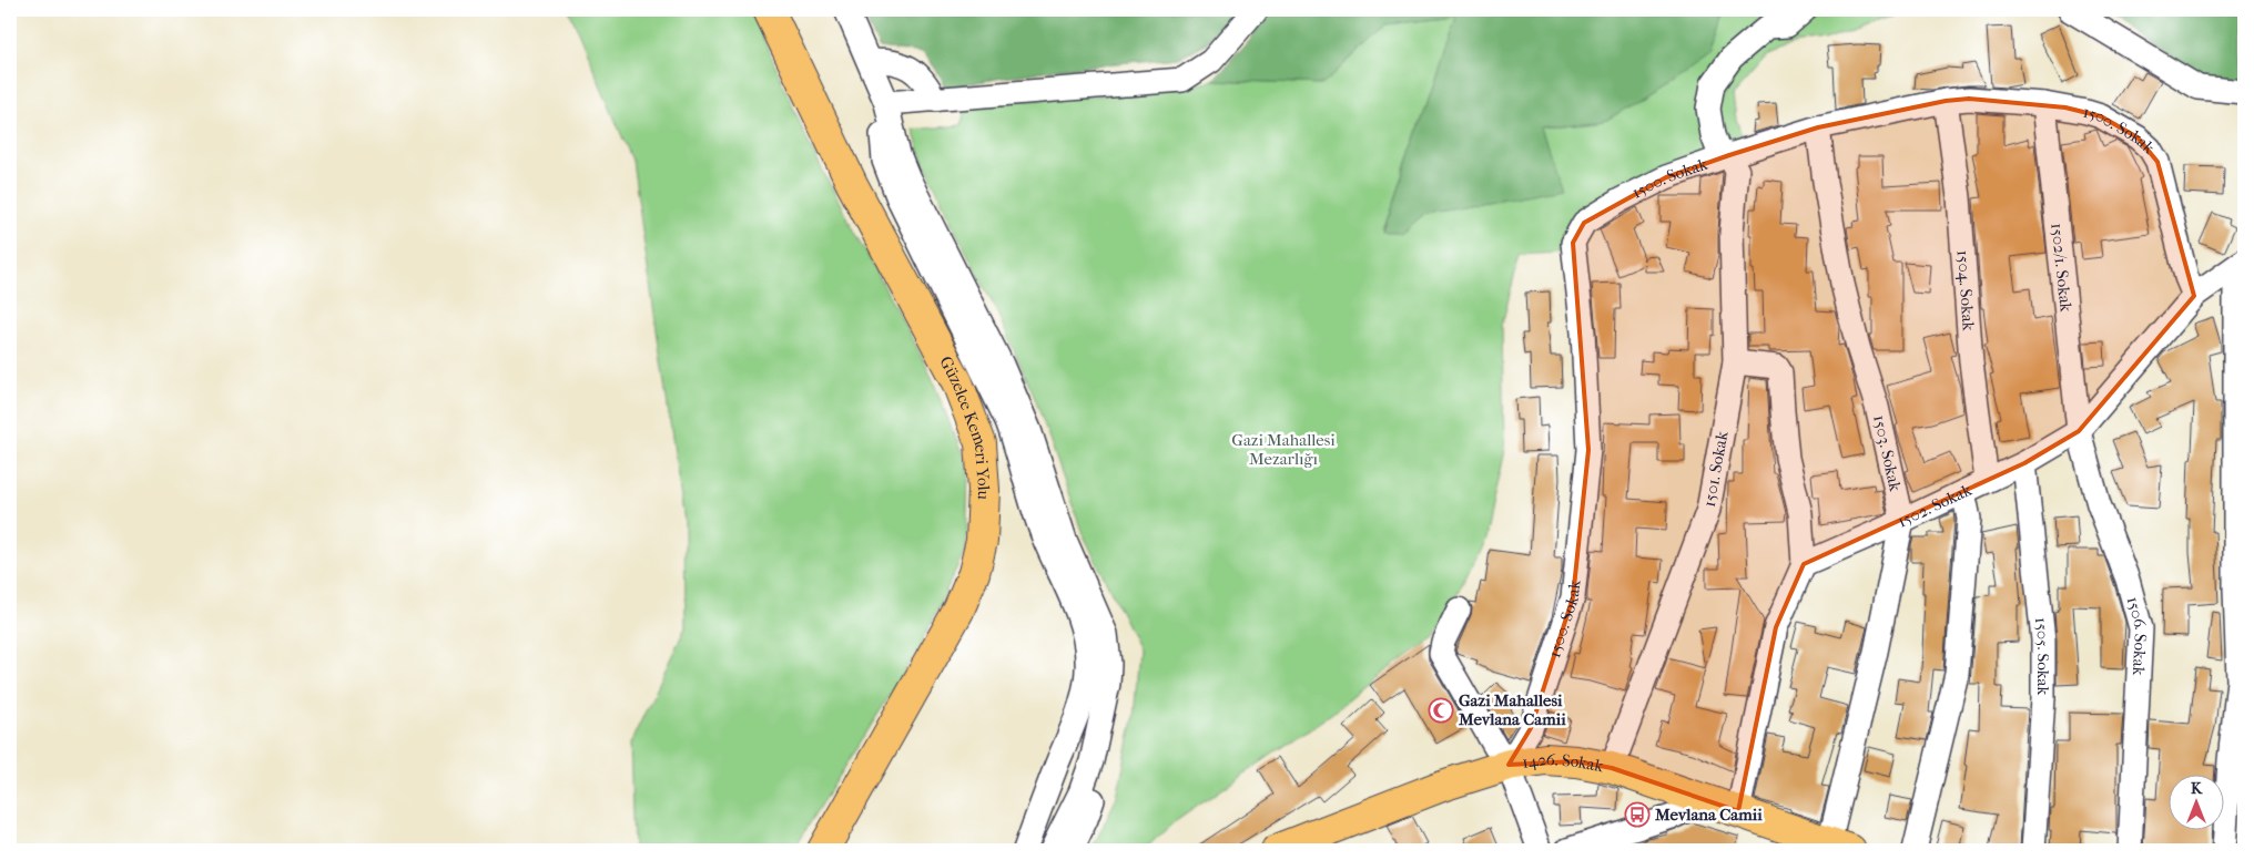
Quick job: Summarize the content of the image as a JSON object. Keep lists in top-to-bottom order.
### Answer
{
  "streets": {
    "main road": ["Güzelce Kemeri Yolu", "1426. Sokak"],
    "street": [
      "1500. Sokak",
      "1502/1. Sokak",
      "1504. Sokak",
      "1503. Sokak",
      "1501. Sokak",
      "1502. Sokak",
      "1506. Sokak",
      "1505. Sokak"
    ]
  },
  "crossings": [
    ["1500. Sokak", "1502/1. Sokak"],
    ["1500. Sokak", "1504. Sokak"],
    ["1500. Sokak", "1503. Sokak"],
    ["1500. Sokak", "1501. Sokak"],
    ["1500. Sokak", "1502. Sokak"],
    ["1500. Sokak", "1426. Sokak"],
    ["1502/1. Sokak", "1502. Sokak"],
    ["1502/1. Sokak", "1506. Sokak"],
    ["1504. Sokak", "1502. Sokak"],
    ["1503. Sokak", "1502. Sokak"],
    ["1503. Sokak", "1426. Sokak"],
    ["1501. Sokak", "1426. Sokak"],
    ["1502. Sokak", "1506. Sokak"],
    ["1502. Sokak", "1505. Sokak"]
  ],
  "parks": ["Gazi Mahallesi Mezarlığı"],
  "places": {
    "mosque": ["Gazi Mahallesi Mevlana Camii"],
    "bus stop": ["Mevlana Camii"]
  },
  "north": "top"
}
